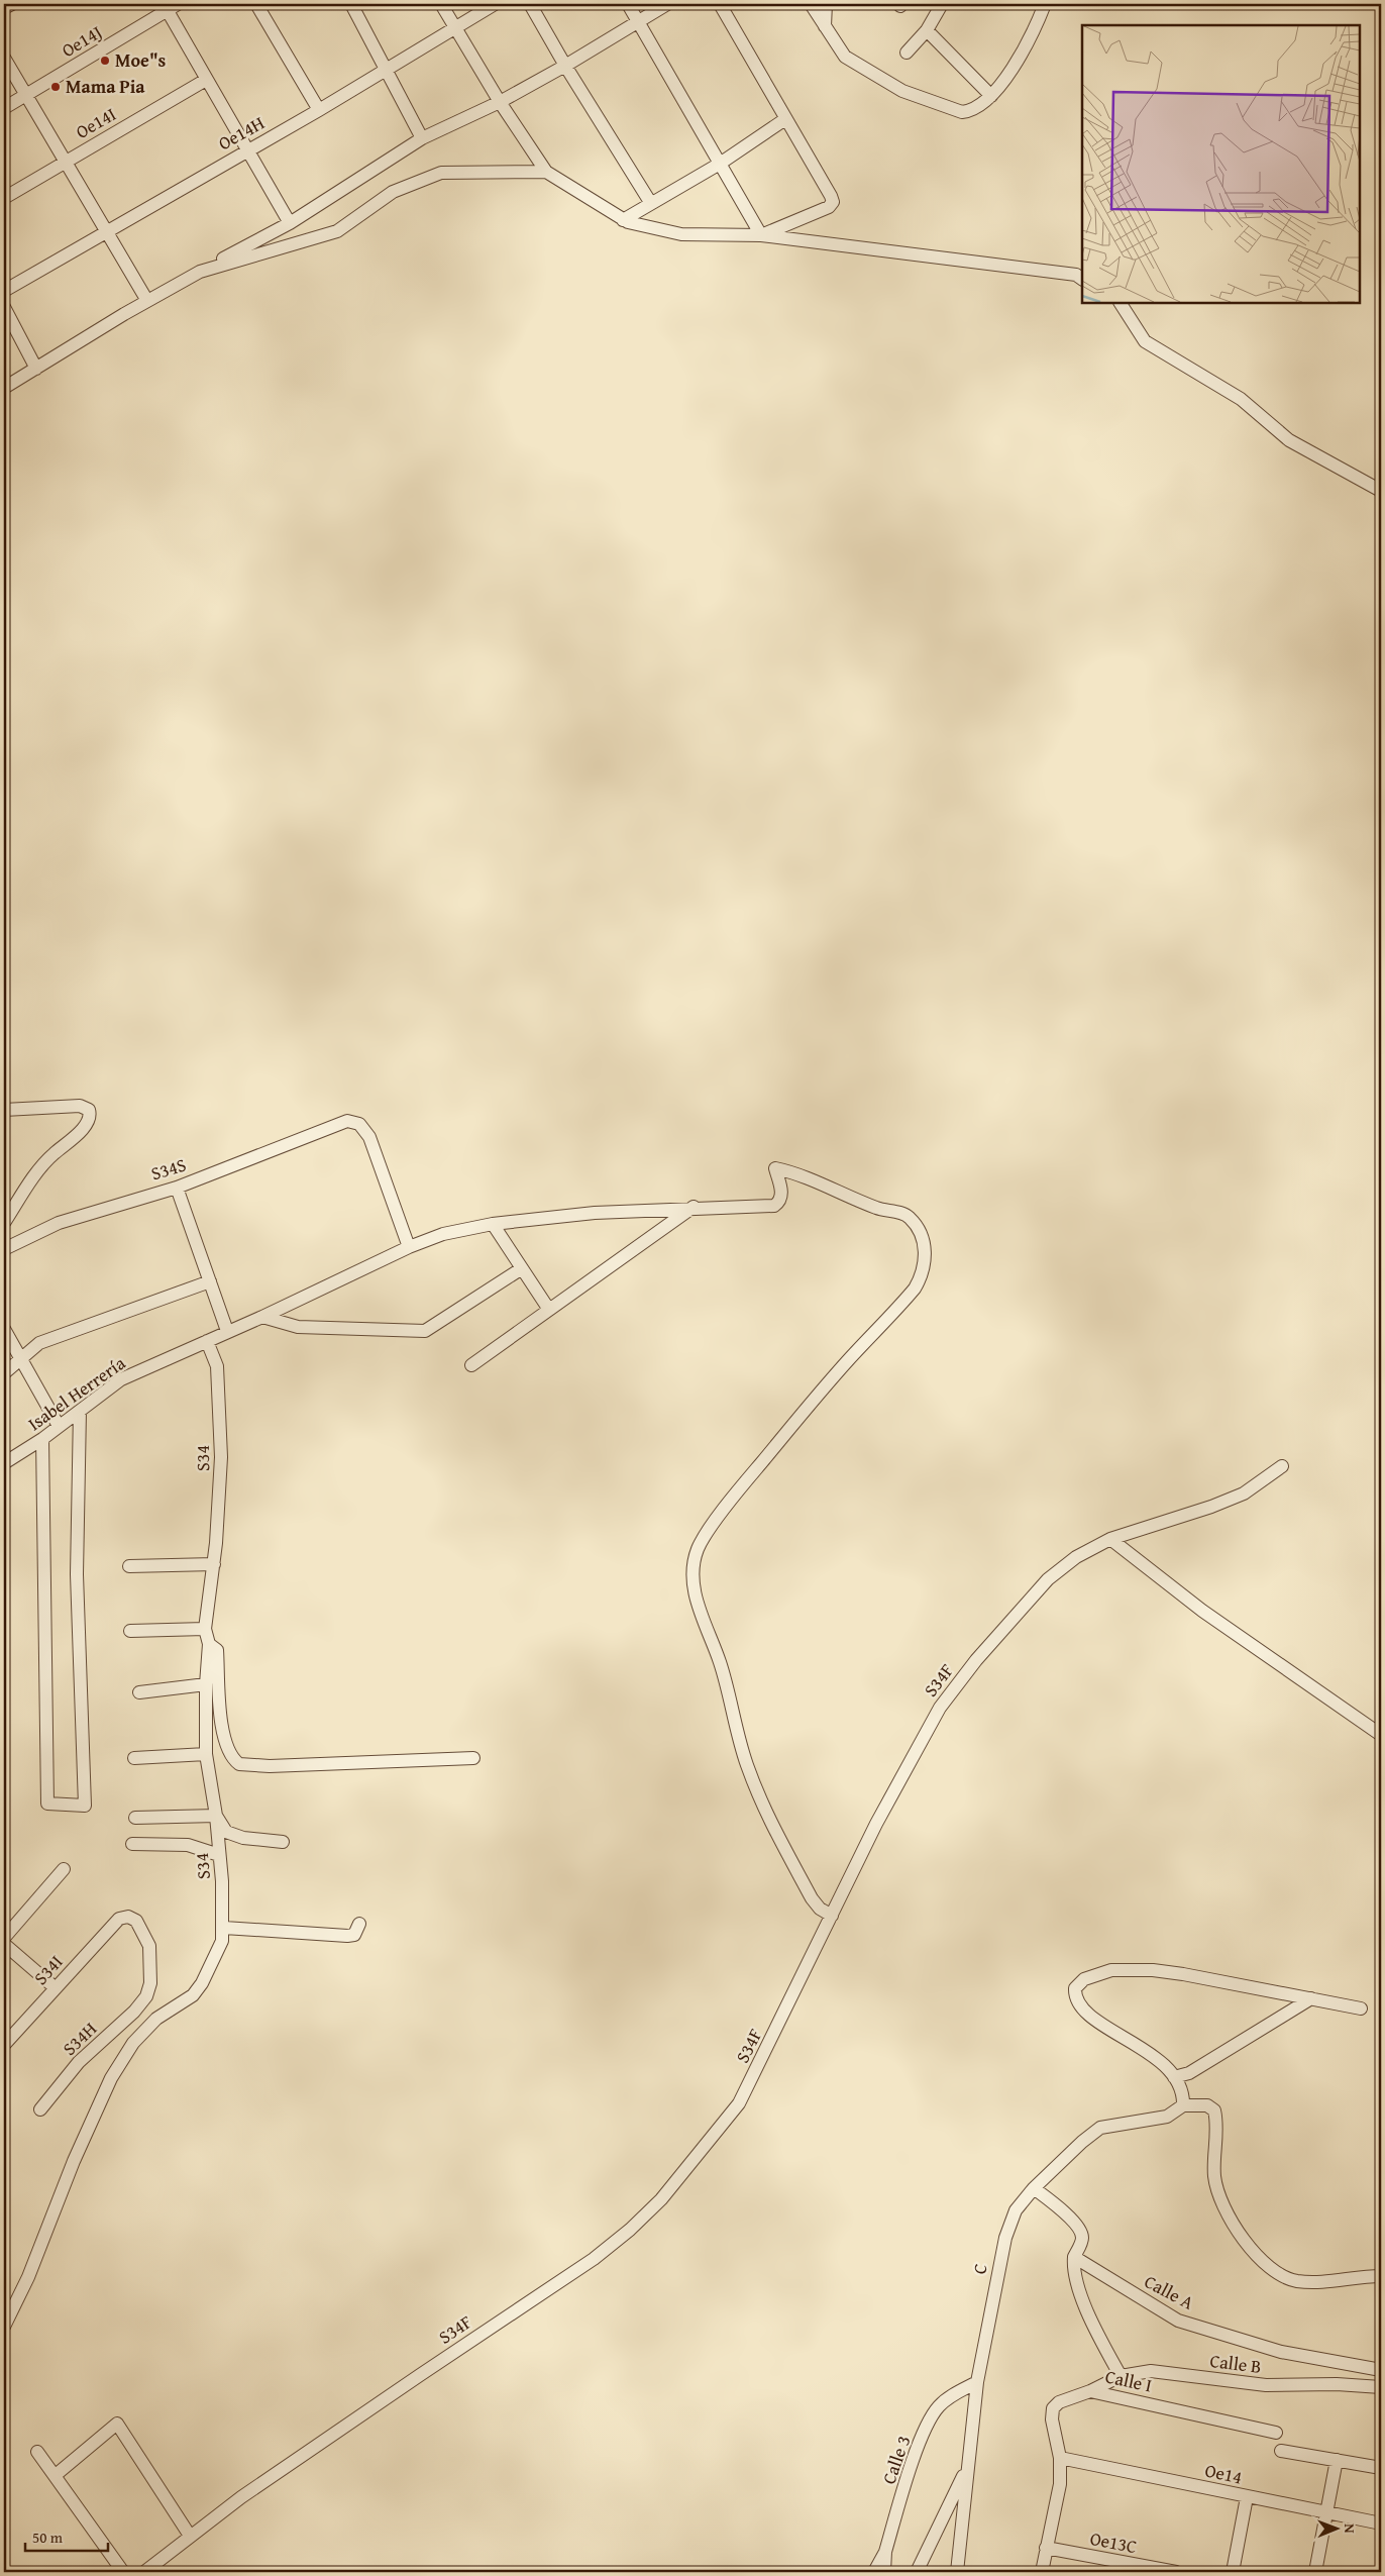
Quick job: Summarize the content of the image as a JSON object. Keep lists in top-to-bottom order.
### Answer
{
  "streets": {
    "street": [
      "Oe14J",
      "Oe14I",
      "Oe14H",
      "S34S",
      "Isabel Herrería",
      "S34",
      "S34F",
      "S34I",
      "S34H",
      "C",
      "Calle A",
      "Calle B",
      "Calle I",
      "Calle 3",
      "Oe14",
      "Oe13C"
    ]
  },
  "crossings": [
    ["S34S", "Isabel Herrería"],
    ["Isabel Herrería", "S34"],
    ["Isabel Herrería", "S34F"],
    ["S34I", "S34H"],
    ["C", "Calle 3"],
    ["Calle B", "Calle I"],
    ["Calle I", "Oe14"],
    ["Calle I", "Oe13C"]
  ],
  "places": ["Moe\"s", "Mama Pia"],
  "scale_bar": "50 m",
  "north": "right"
}
